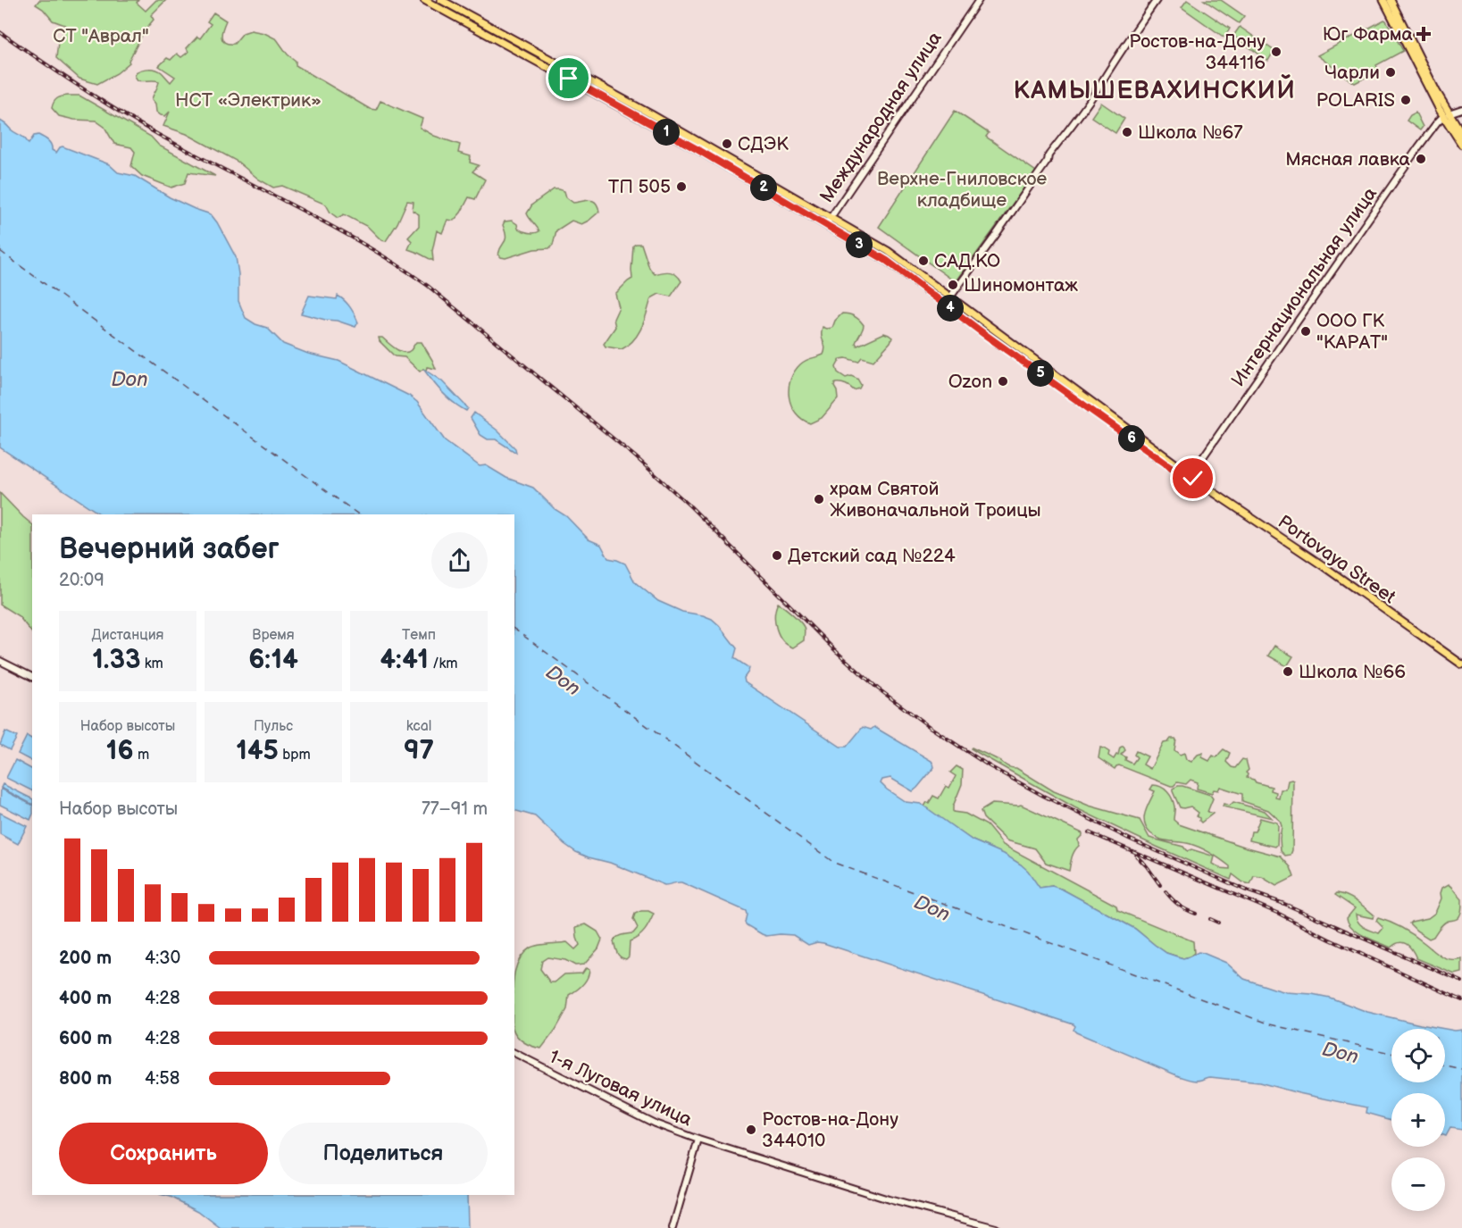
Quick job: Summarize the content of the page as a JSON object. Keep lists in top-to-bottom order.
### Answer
{
  "streets": {
    "main road": [
      "Международная улица",
      "Интернациональная улица",
      "Portovaya Street",
      "1-я Луговая улица"
    ]
  },
  "crossings": [
    ["Международная улица", "Portovaya Street"],
    ["Интернациональная улица", "Portovaya Street"]
  ],
  "districts": ["КАМЫШЕВАХИНСКИЙ"],
  "water": ["Don"],
  "parks": ["СТ \"Аврал\"", "НСТ «Электрик»", "Верхне-Гниловское кладбище"],
  "places": {
    "health": ["Юг Фарма"],
    "other": [
      "Ростов-на-Дону 344116",
      "Чарли",
      "POLARIS",
      "Школа №67",
      "СДЭК",
      "Мясная лавка",
      "ТП 505",
      "САД.КО",
      "Шиномонтаж",
      "ООО ГК \"КАРАТ\"",
      "Ozon",
      "храм Святой Живоначальной Троицы",
      "Детский сад №224",
      "Школа №66",
      "Ростов-на-Дону 344010"
    ]
  },
  "page": {
    "pins": [
      "1",
      "2",
      "3",
      "4",
      "5",
      "6"
    ],
    "heading": ["Вечерний забег", "20:09"],
    "stats": [
      ["Дистанция", "1.33 km"],
      ["Время", "6:14"],
      ["Темп", "4:41 /km"],
      ["Набор высоты", "16 m"],
      ["Пульс", "145 bpm"],
      ["kcal", "97"]
    ],
    "chart": ["Набор высоты", "77–91 m"],
    "list": [
      {
        "name": "200 m",
        "note": "4:30"
      },
      {
        "name": "400 m",
        "note": "4:28"
      },
      {
        "name": "600 m",
        "note": "4:28"
      },
      {
        "name": "800 m",
        "note": "4:58"
      }
    ],
    "map_buttons": ["+", "−"],
    "buttons": ["Сохранить", "Поделиться"]
  }
}
